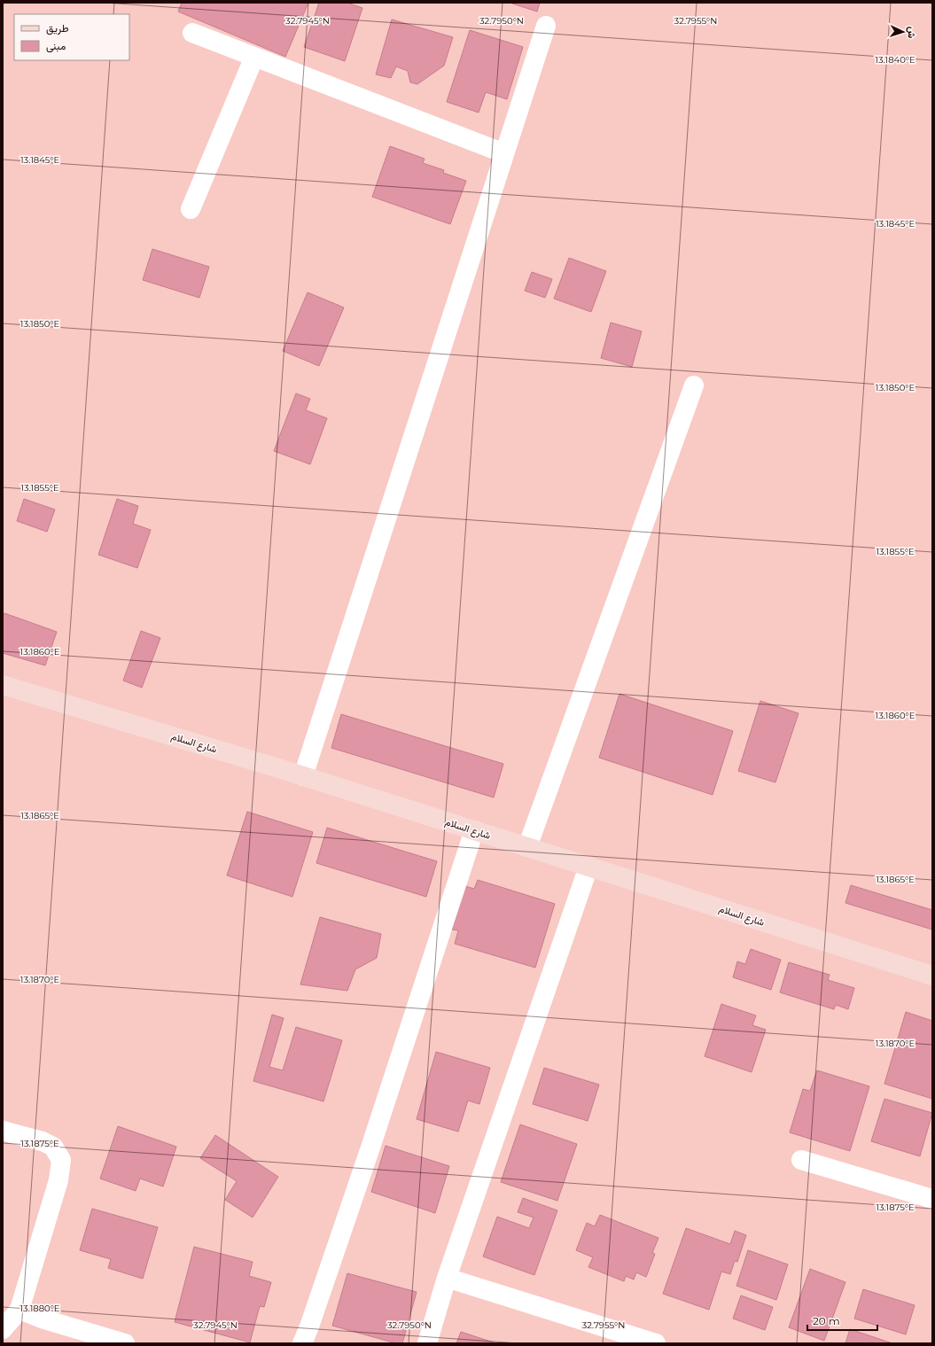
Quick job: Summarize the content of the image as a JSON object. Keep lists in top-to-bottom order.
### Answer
{
  "streets": {
    "main road": ["شارع السلام"]
  },
  "legend": ["طريق", "مبنى"],
  "scale_bar": "20 m",
  "north": "right",
  "coordinates": [
    "32.7945°N",
    "32.7950°N",
    "32.7955°N",
    "13.1840°E",
    "13.1845°E",
    "13.1850°E",
    "13.1855°E",
    "13.1860°E",
    "13.1865°E",
    "13.1870°E",
    "13.1875°E",
    "13.1880°E"
  ]
}
